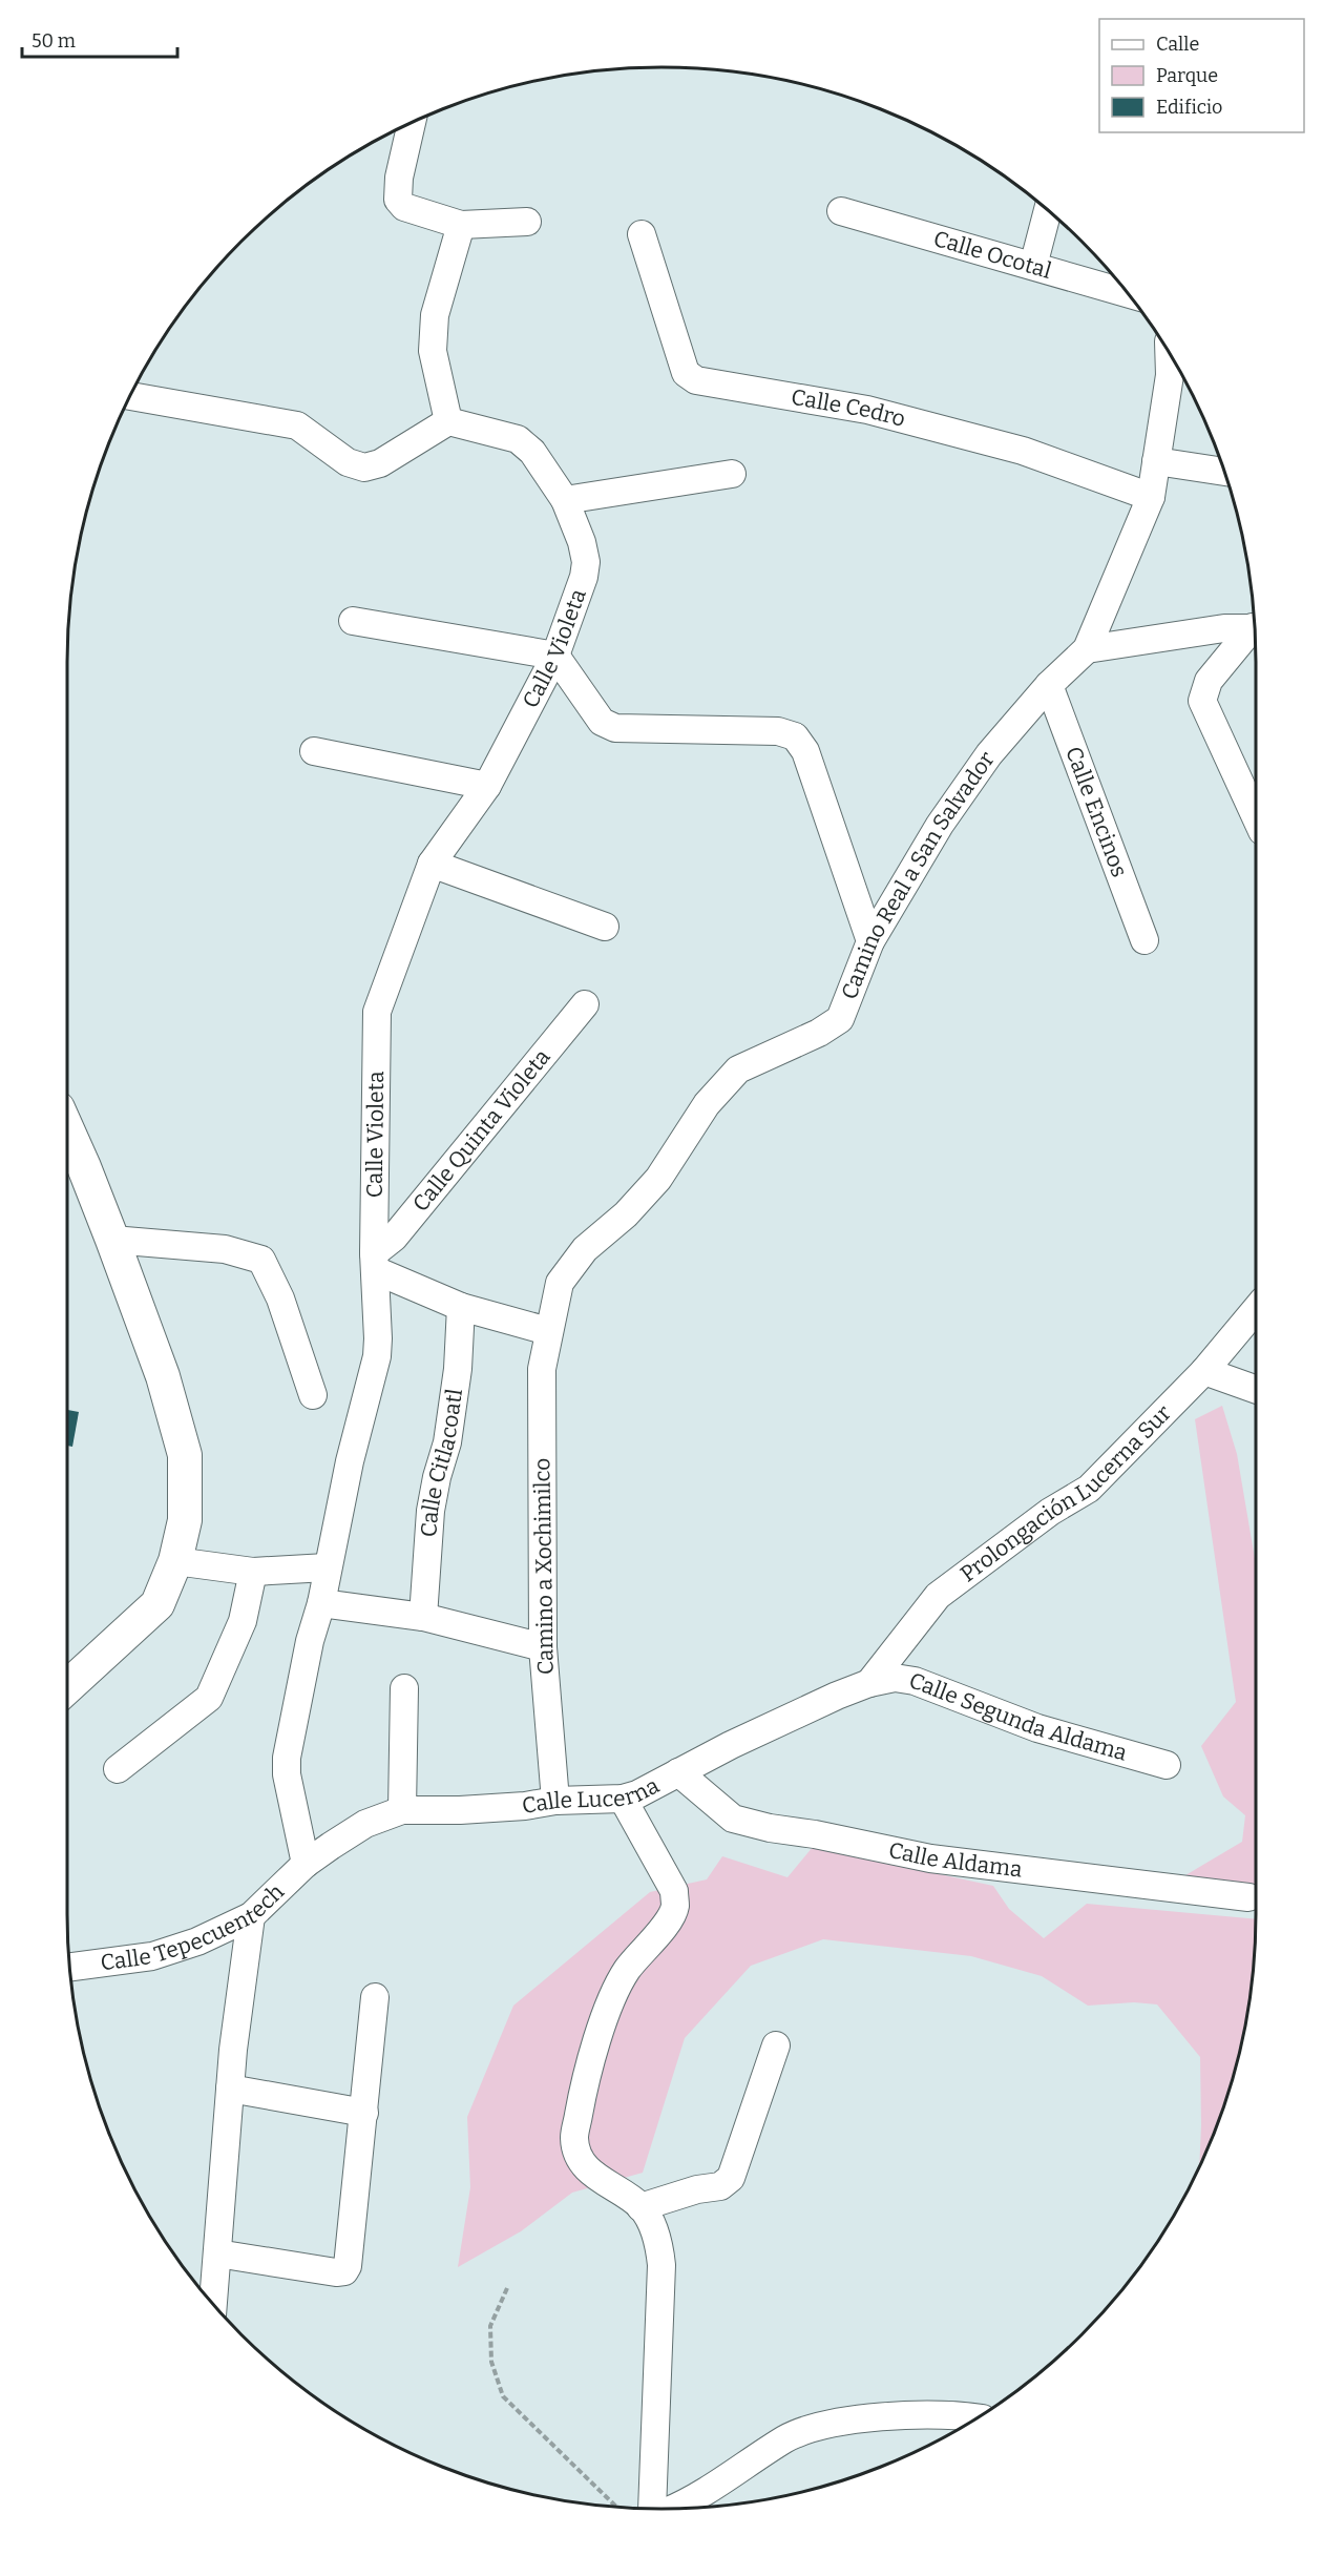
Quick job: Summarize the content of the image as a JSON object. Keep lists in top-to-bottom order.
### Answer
{
  "streets": {
    "street": [
      "Calle Ocotal",
      "Calle Cedro",
      "Calle Violeta",
      "Calle Encinos",
      "Camino Real a San Salvador",
      "Calle Quinta Violeta",
      "Calle Citlacoatl",
      "Prolongación Lucerna Sur",
      "Camino a Xochimilco",
      "Calle Segunda Aldama",
      "Calle Lucerna",
      "Calle Aldama",
      "Calle Tepecuentech"
    ]
  },
  "crossings": [
    ["Calle Cedro", "Camino Real a San Salvador"],
    ["Calle Violeta", "Calle Quinta Violeta"],
    ["Calle Violeta", "Calle Lucerna"],
    ["Calle Violeta", "Calle Tepecuentech"],
    ["Calle Encinos", "Camino Real a San Salvador"],
    ["Camino Real a San Salvador", "Camino a Xochimilco"],
    ["Prolongación Lucerna Sur", "Calle Segunda Aldama"],
    ["Prolongación Lucerna Sur", "Calle Lucerna"],
    ["Camino a Xochimilco", "Calle Lucerna"],
    ["Calle Segunda Aldama", "Calle Lucerna"],
    ["Calle Lucerna", "Calle Aldama"],
    ["Calle Lucerna", "Calle Tepecuentech"]
  ],
  "legend": ["Calle", "Parque", "Edificio"],
  "scale_bar": "50 m"
}
